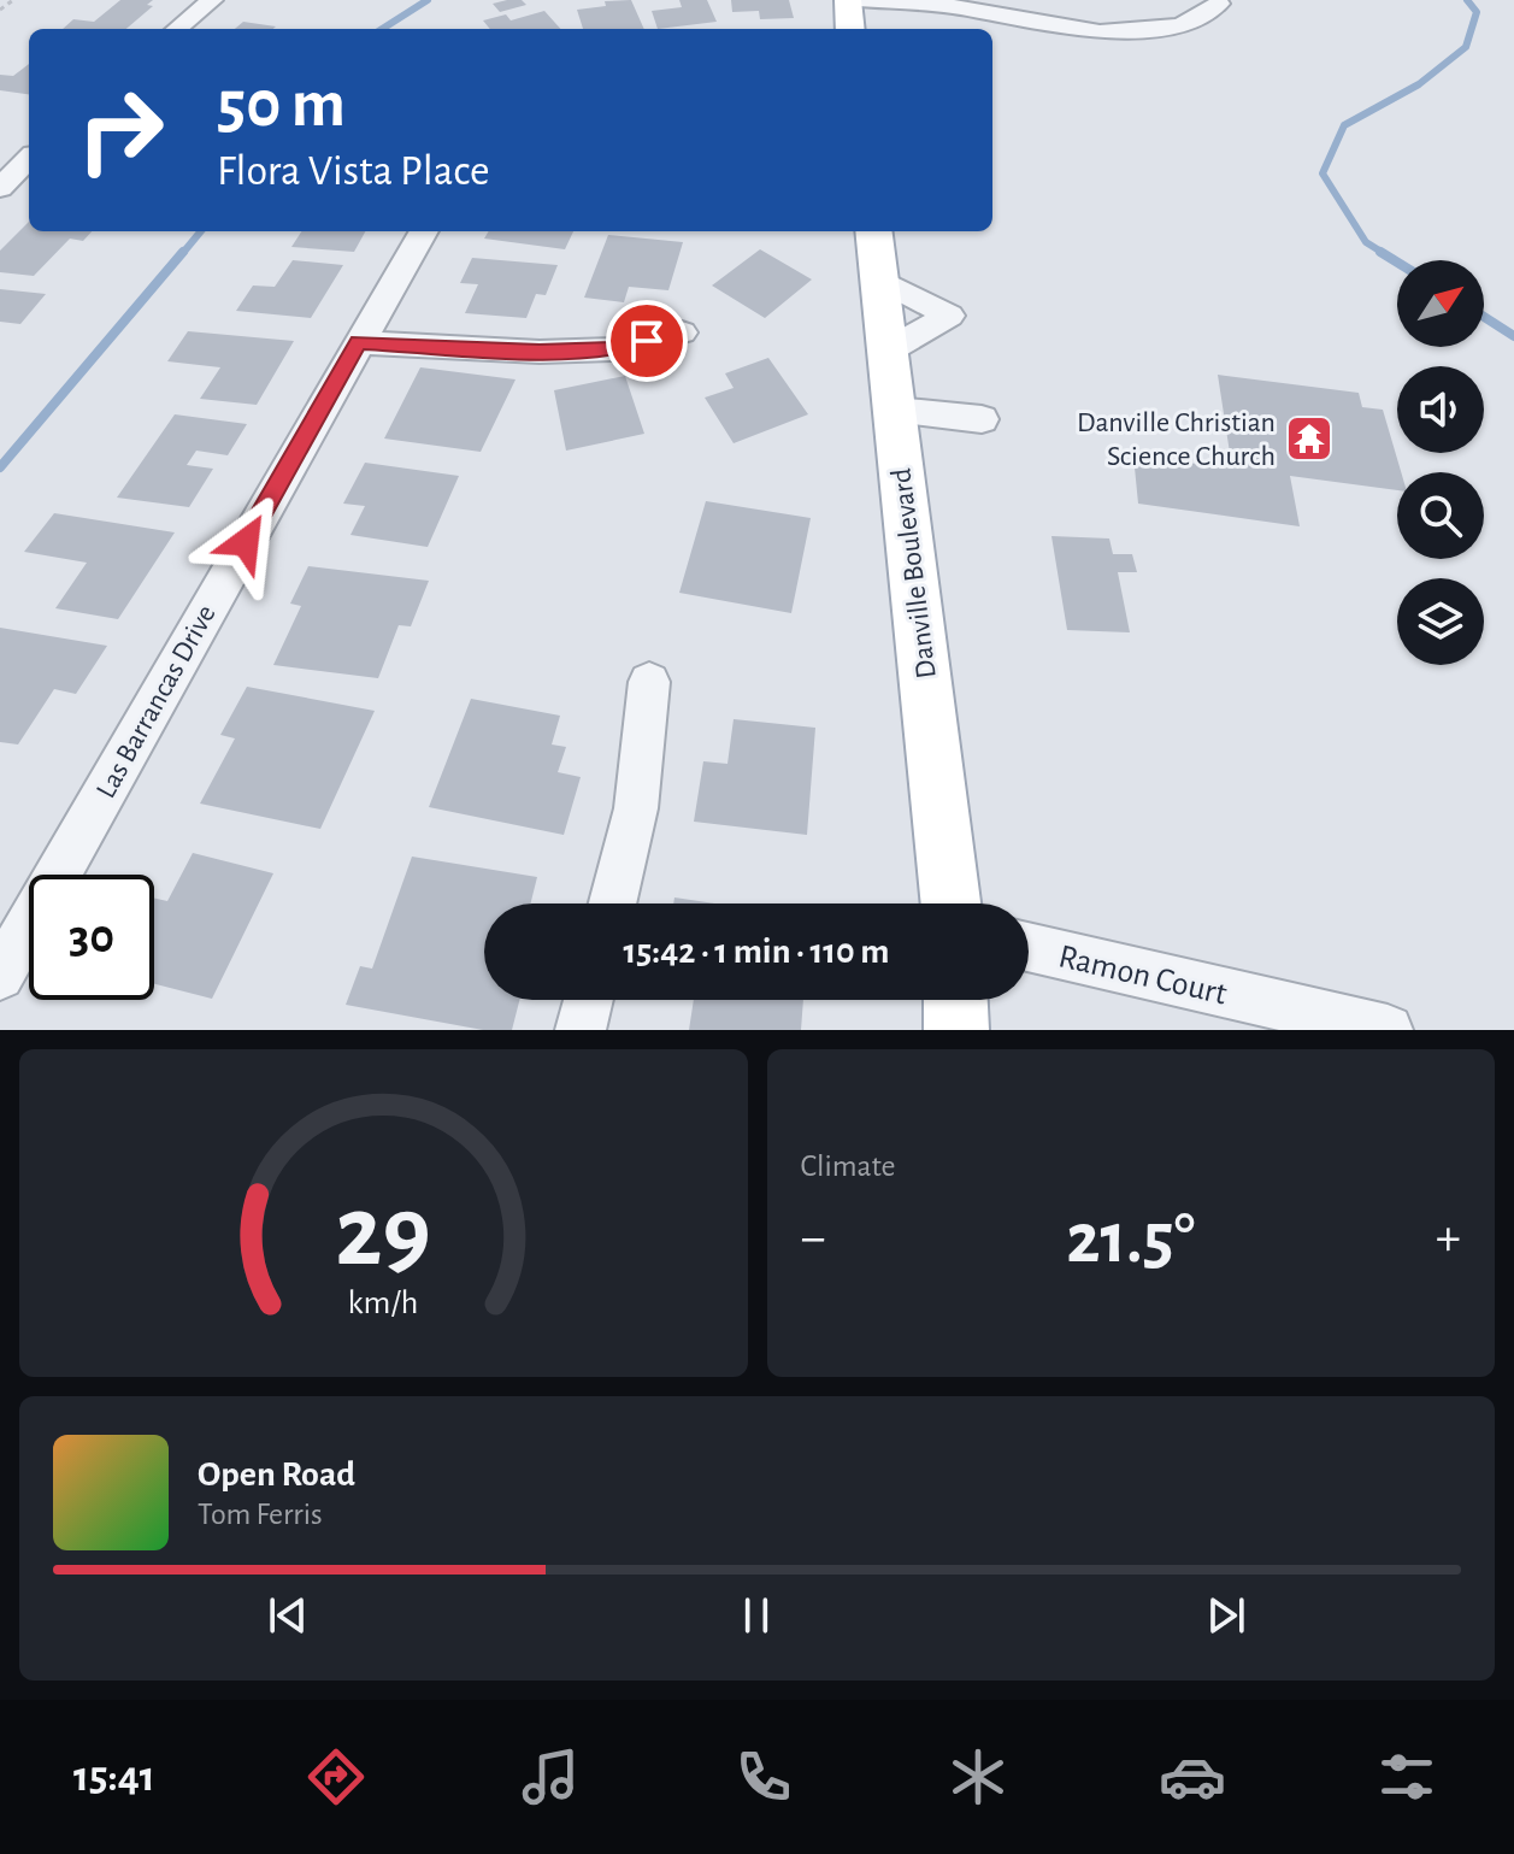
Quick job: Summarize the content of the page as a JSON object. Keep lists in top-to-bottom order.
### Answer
{
  "streets": {
    "main road": ["Danville Boulevard"],
    "street": ["Las Barrancas Drive", "Ramon Court"]
  },
  "places": {
    "temple": ["Danville Christian Science Church"]
  },
  "north": "top right",
  "page": {
    "turn": ["50 m", "Flora Vista Place"],
    "limit": "30",
    "trip": "15:42 · 1 min · 110 m",
    "tile": "Climate",
    "heat": ["−", "21.5°", "+"],
    "song": ["Open Road", "Tom Ferris"],
    "tabs": "15:41",
    "gauge": ["29", "km/h"]
  }
}
